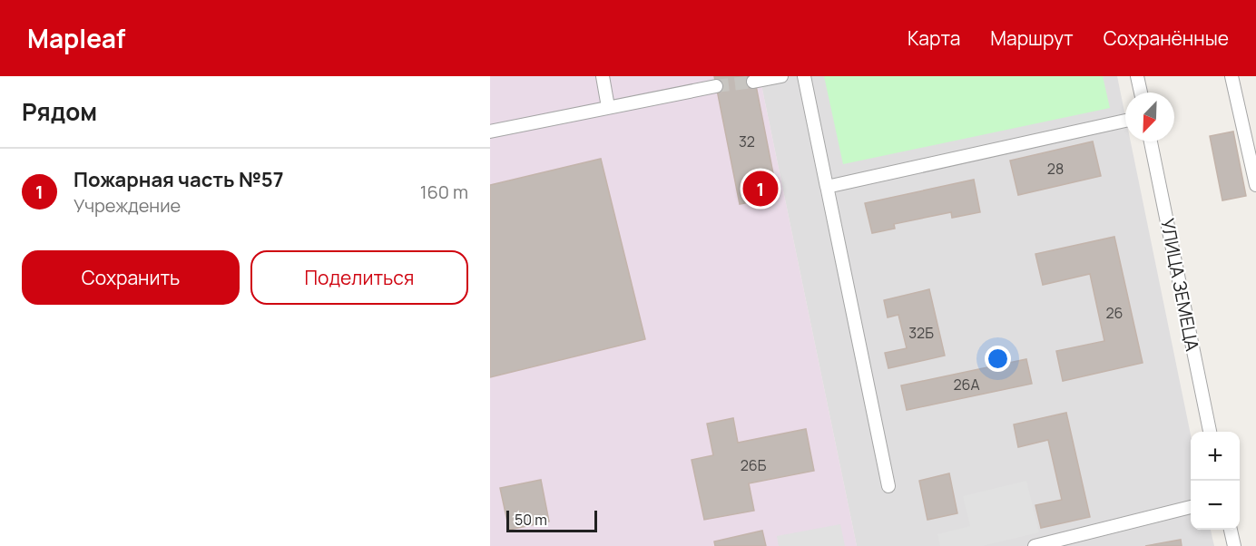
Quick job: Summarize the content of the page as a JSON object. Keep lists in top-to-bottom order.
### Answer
{
  "streets": {
    "street": ["УЛИЦА ЗЕМЕЦА"]
  },
  "house_numbers": [
    "32",
    "28",
    "26",
    "32Б",
    "26А",
    "26Б"
  ],
  "scale_bar": "50 m",
  "north": "bottom left",
  "page": {
    "header": "Mapleaf",
    "nav": ["Карта", "Маршрут", "Сохранённые"],
    "heading": "Рядом",
    "list": [
      {
        "mark": "1",
        "name": "Пожарная часть №57",
        "note": "Учреждение",
        "value": "160 m"
      }
    ],
    "pins": "1",
    "buttons": ["Сохранить", "Поделиться"],
    "map_buttons": ["+", "−"],
    "scale": "50 m"
  }
}
